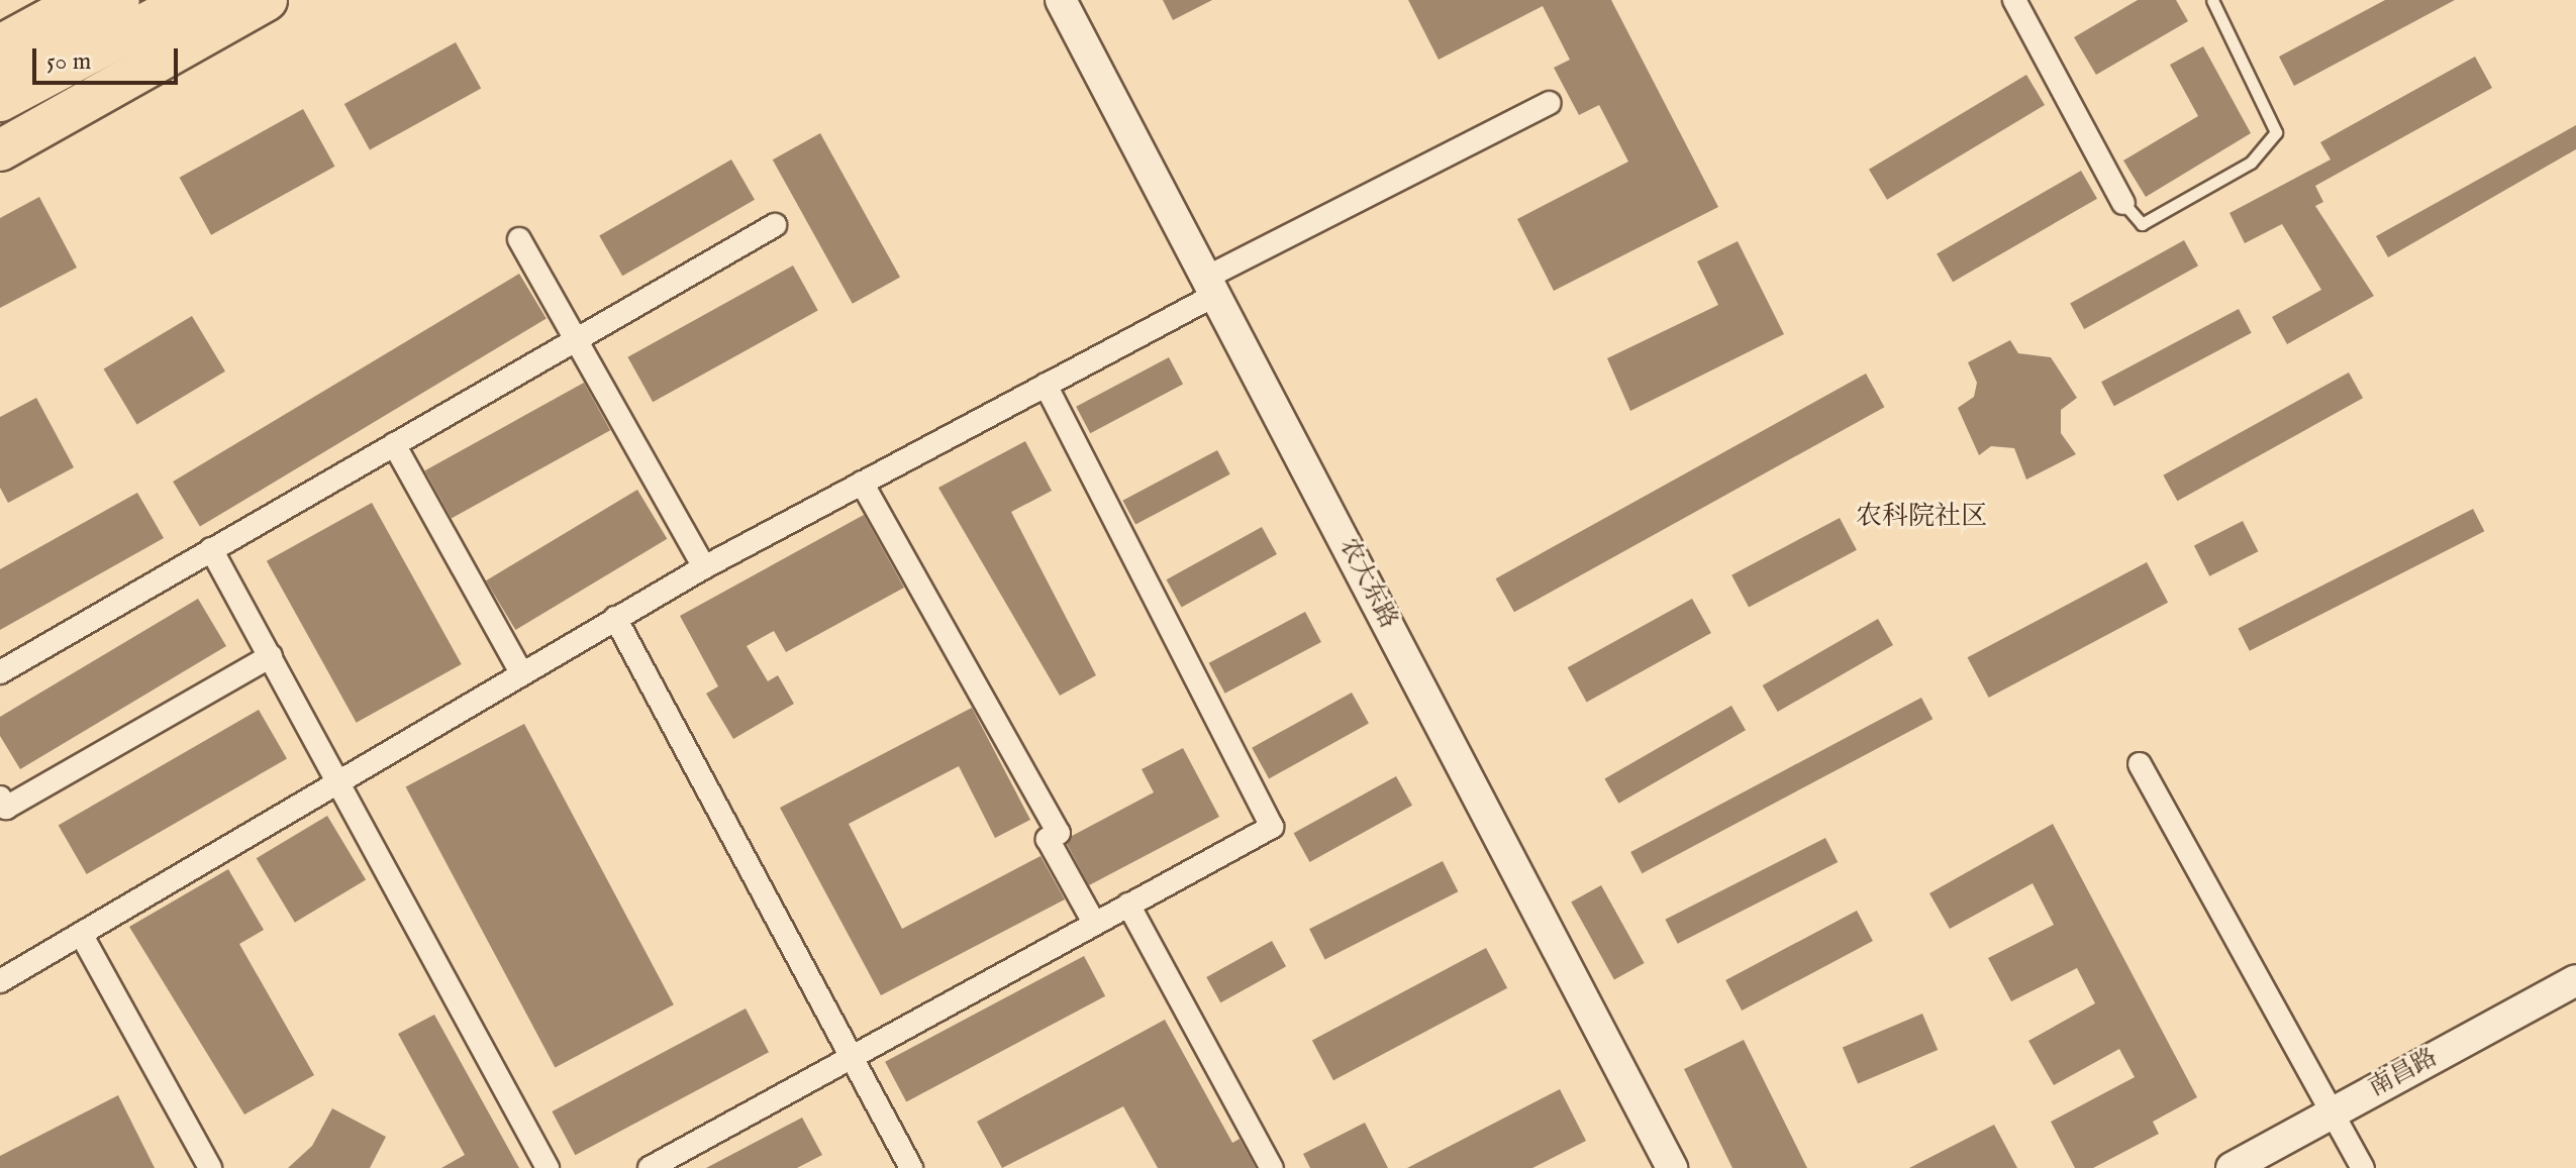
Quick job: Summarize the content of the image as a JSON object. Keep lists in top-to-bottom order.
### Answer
{
  "streets": {
    "main road": ["农大东路", "南昌路"]
  },
  "districts": ["农科院社区"],
  "scale_bar": "50 m"
}
